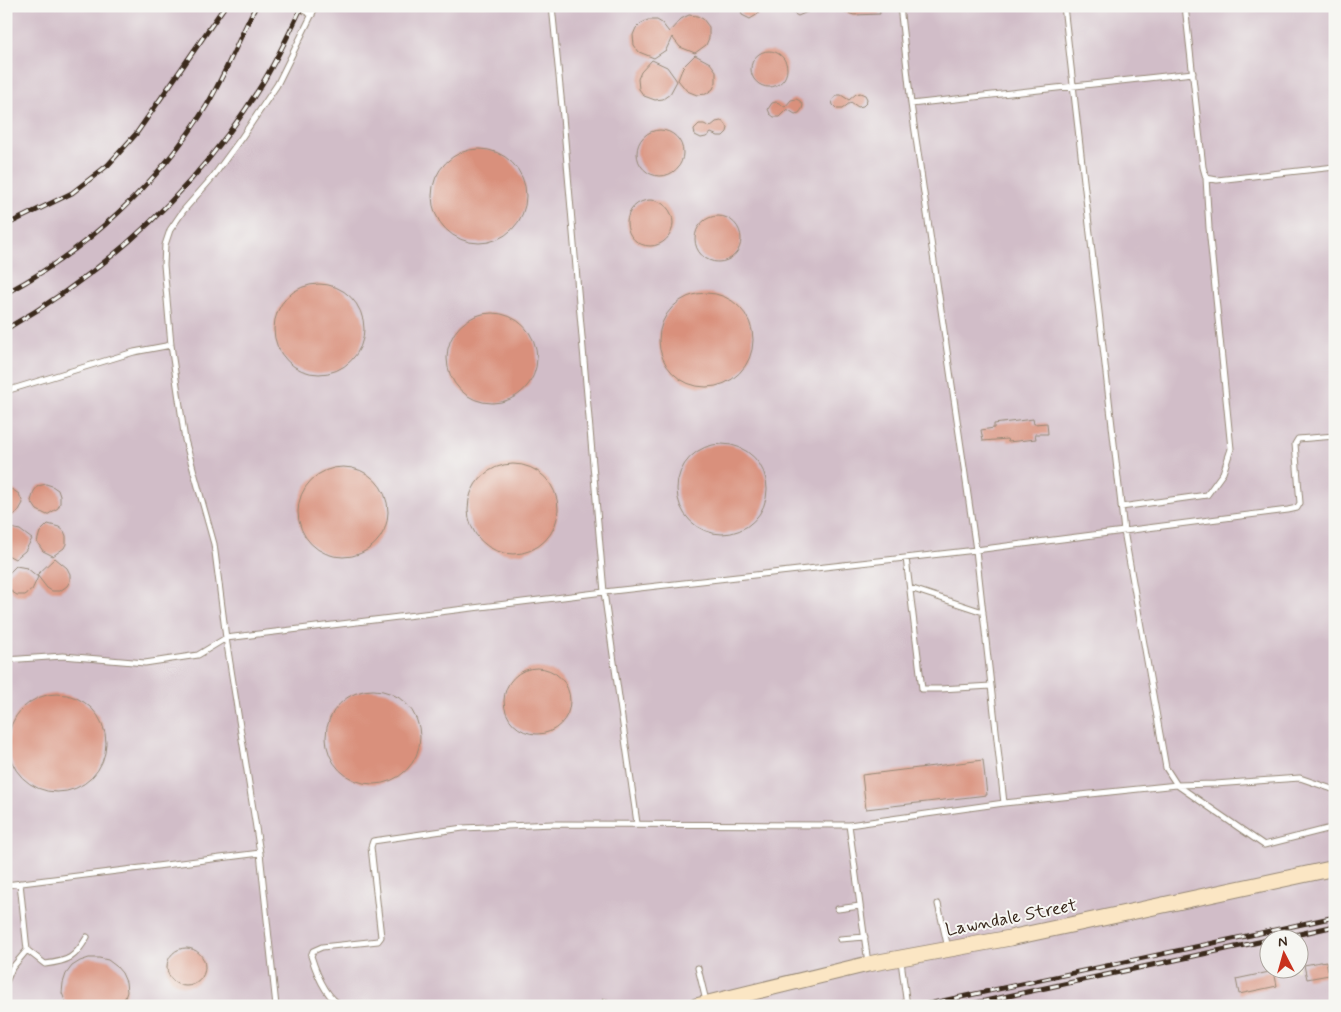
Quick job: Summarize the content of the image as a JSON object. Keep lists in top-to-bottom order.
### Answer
{
  "streets": {
    "main road": ["Lawndale Street"]
  },
  "north": "top"
}
